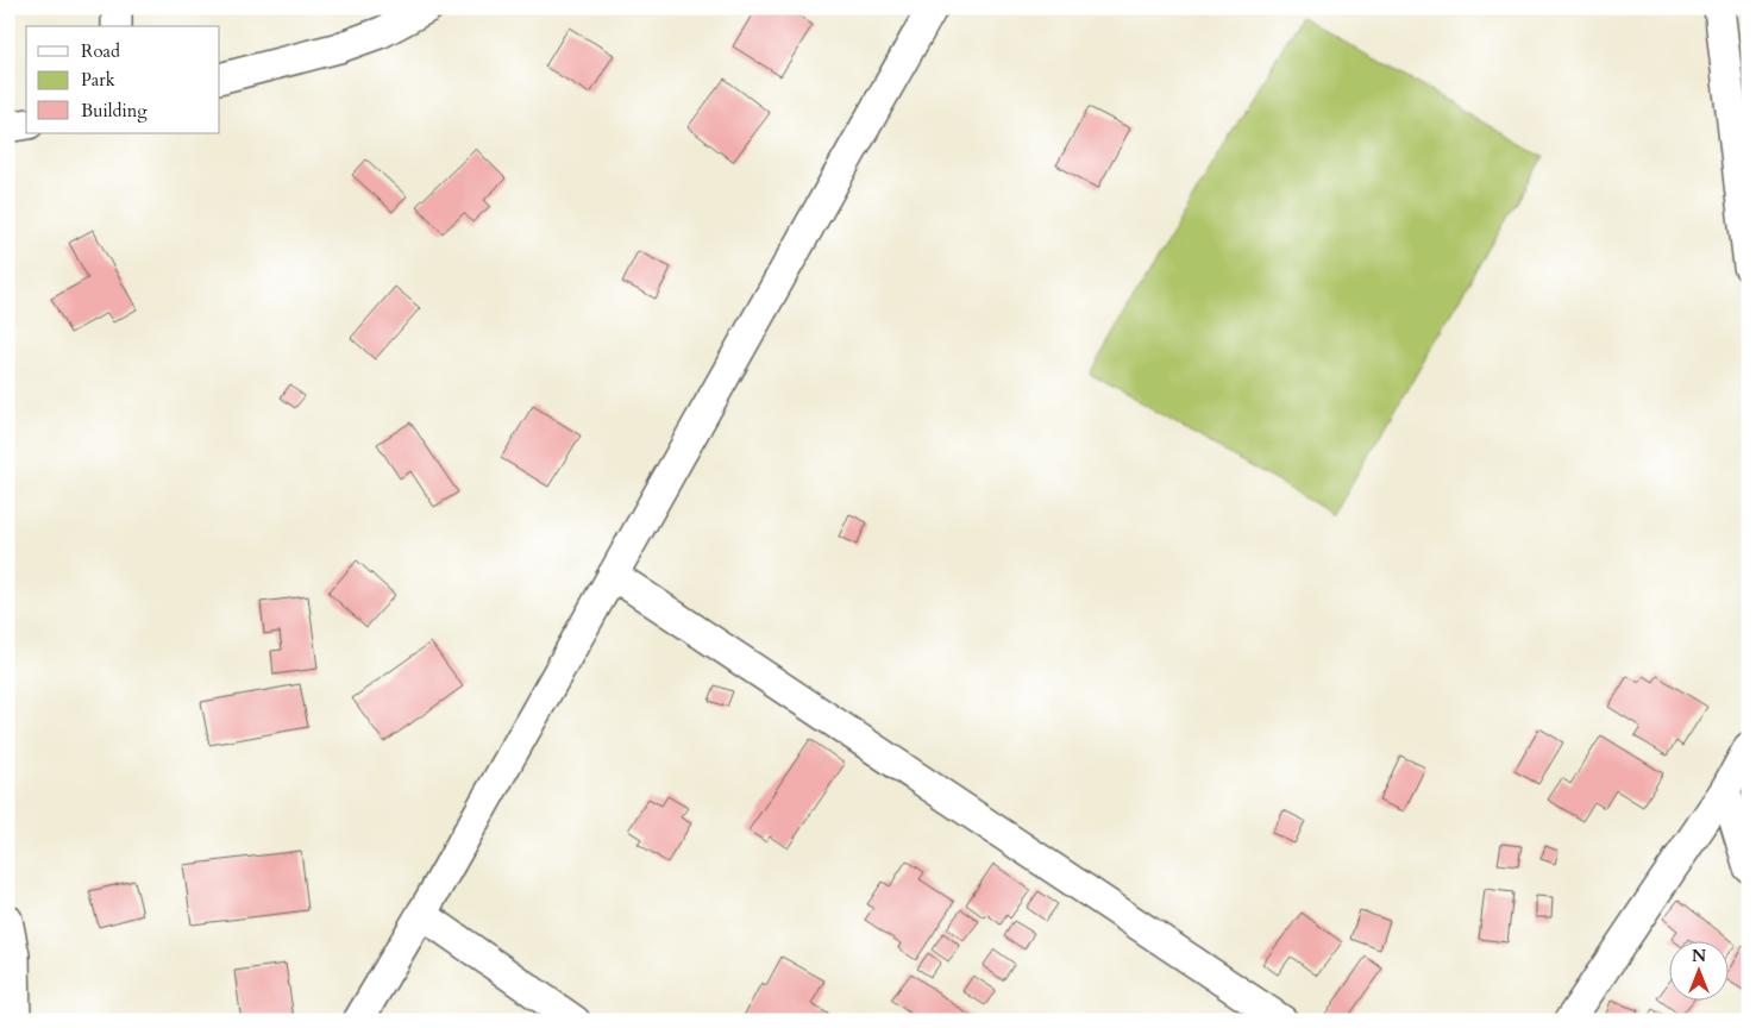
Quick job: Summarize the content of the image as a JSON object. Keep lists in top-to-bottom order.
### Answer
{
  "legend": ["Road", "Park", "Building"],
  "north": "top"
}
